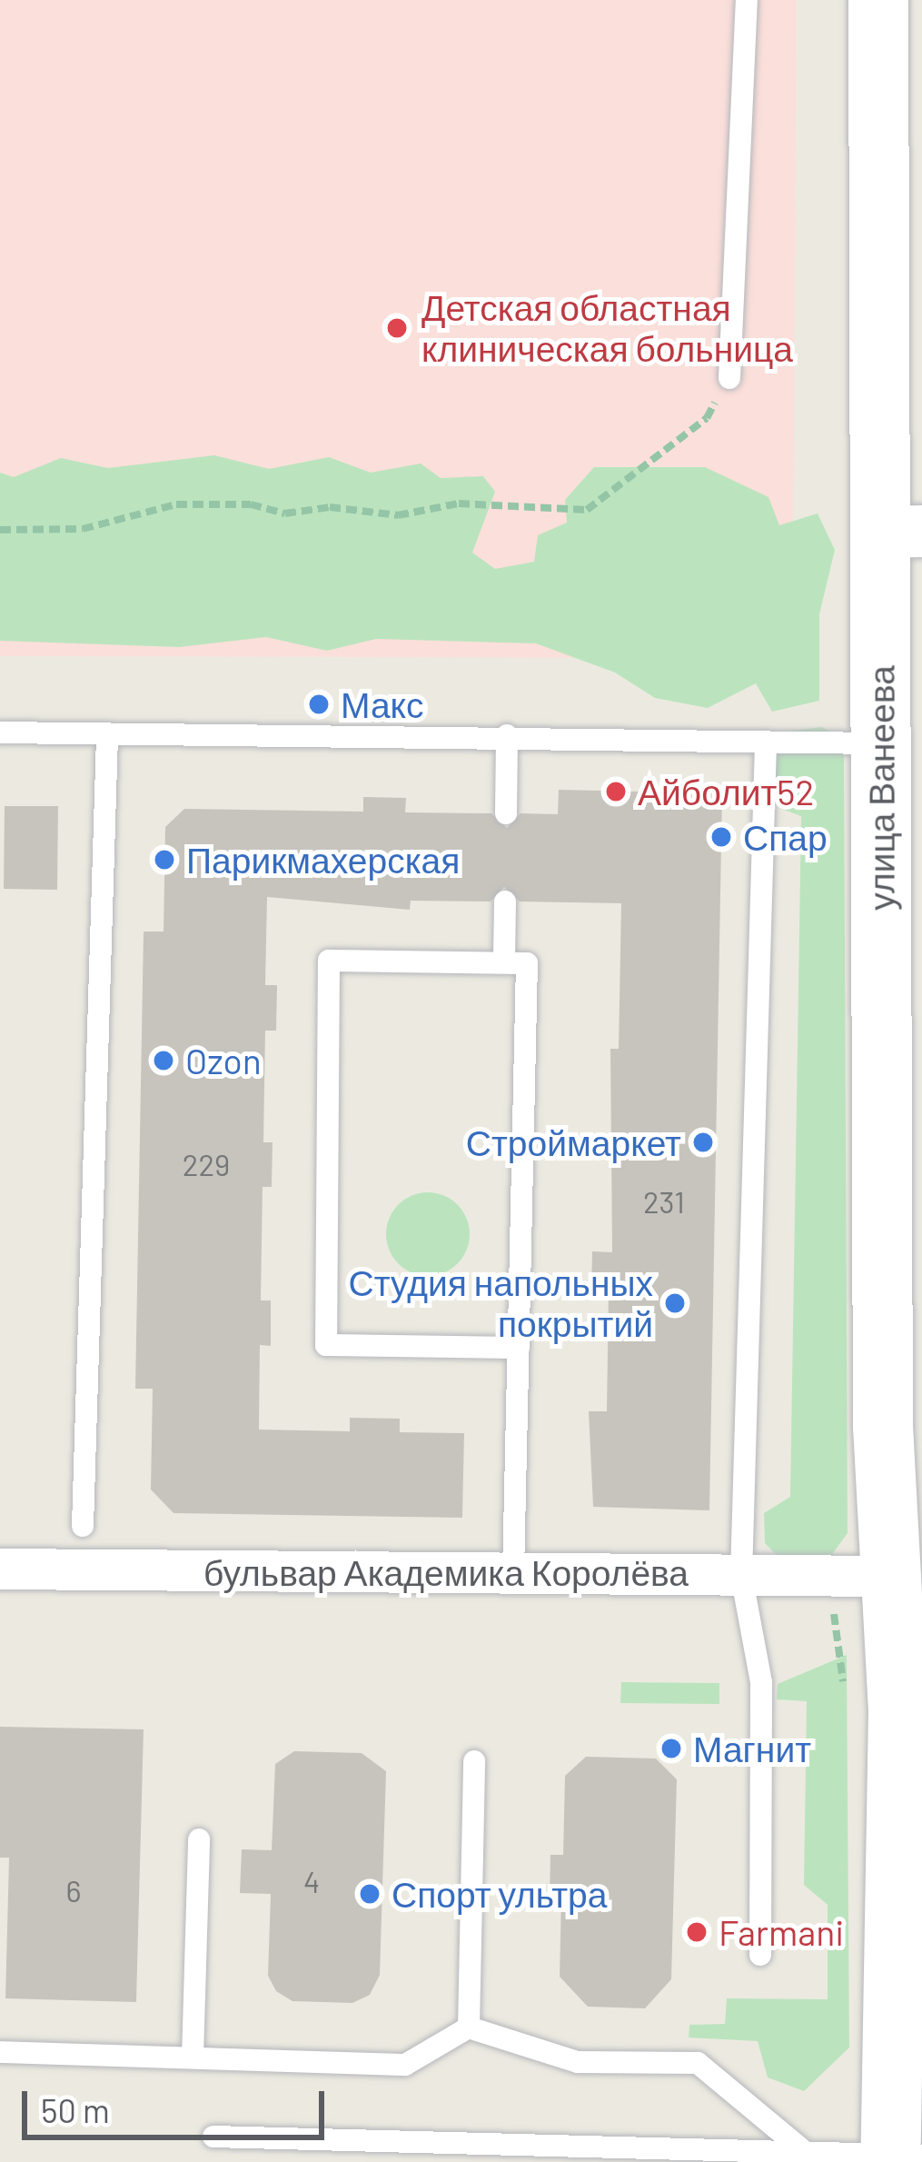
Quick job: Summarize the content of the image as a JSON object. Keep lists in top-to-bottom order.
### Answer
{
  "streets": {
    "main road": ["улица Ванеева"],
    "street": ["бульвар Академика Королёва"]
  },
  "crossings": [
    ["улица Ванеева", "бульвар Академика Королёва"]
  ],
  "places": [
    "Детская областная клиническая больница",
    "Макс",
    "Айболит52",
    "Спар",
    "Парикмахерская",
    "Ozon",
    "Строймаркет",
    "Студия напольных покрытий",
    "Магнит",
    "Спорт ультра",
    "Farmani"
  ],
  "house_numbers": [
    "229",
    "231",
    "4",
    "6"
  ],
  "scale_bar": "50 m"
}
